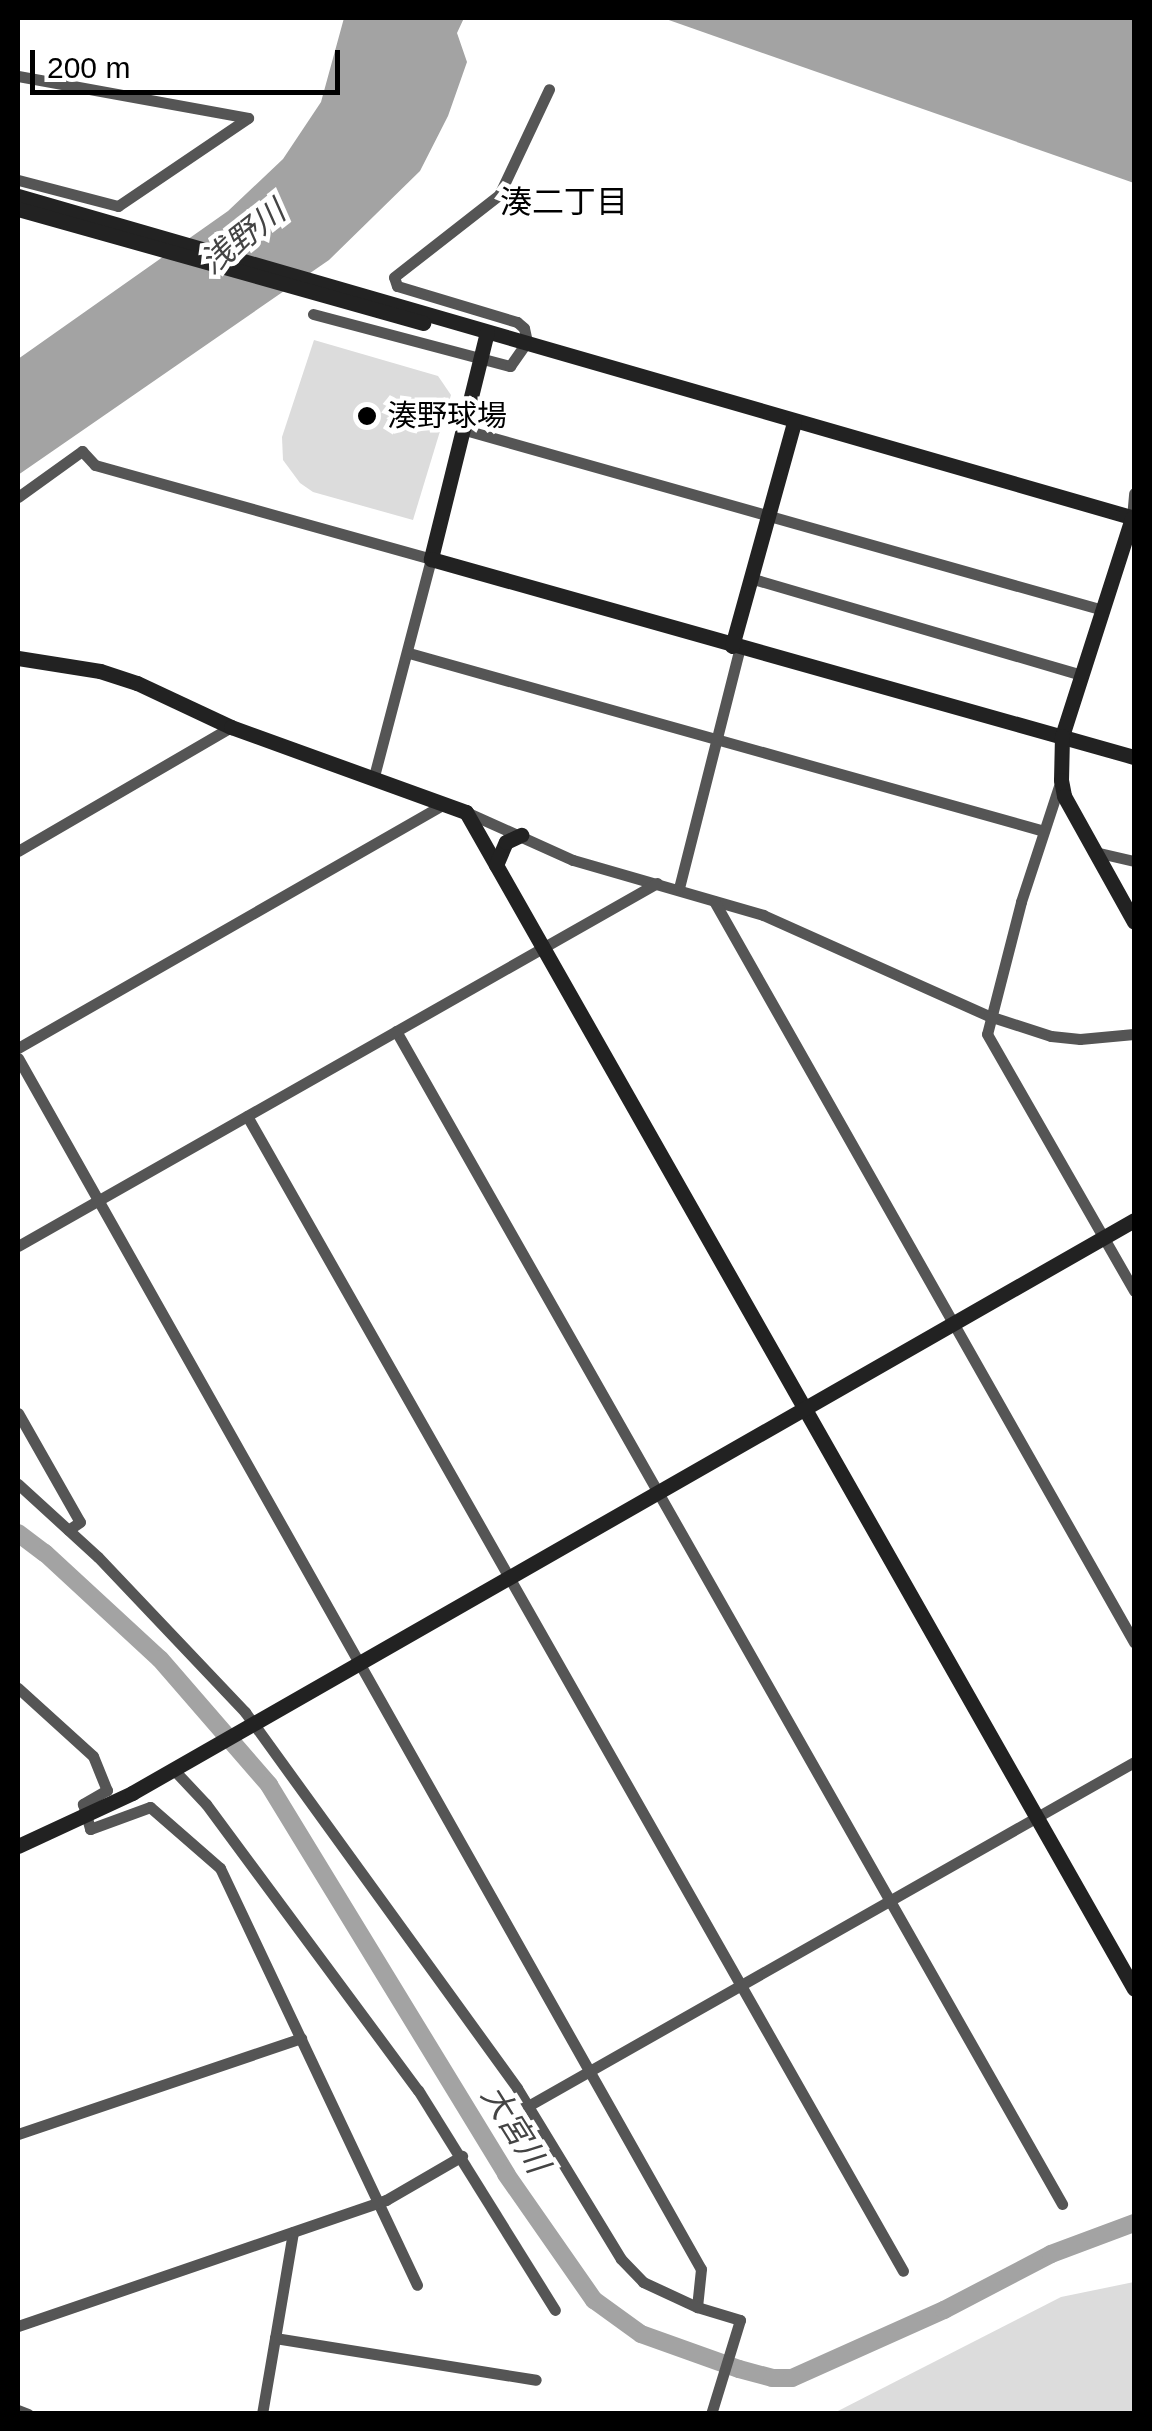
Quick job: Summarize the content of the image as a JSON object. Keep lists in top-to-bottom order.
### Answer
{
  "districts": ["湊二丁目"],
  "water": ["浅野川", "大宮川"],
  "places": ["湊野球場"],
  "scale_bar": "200 m"
}
